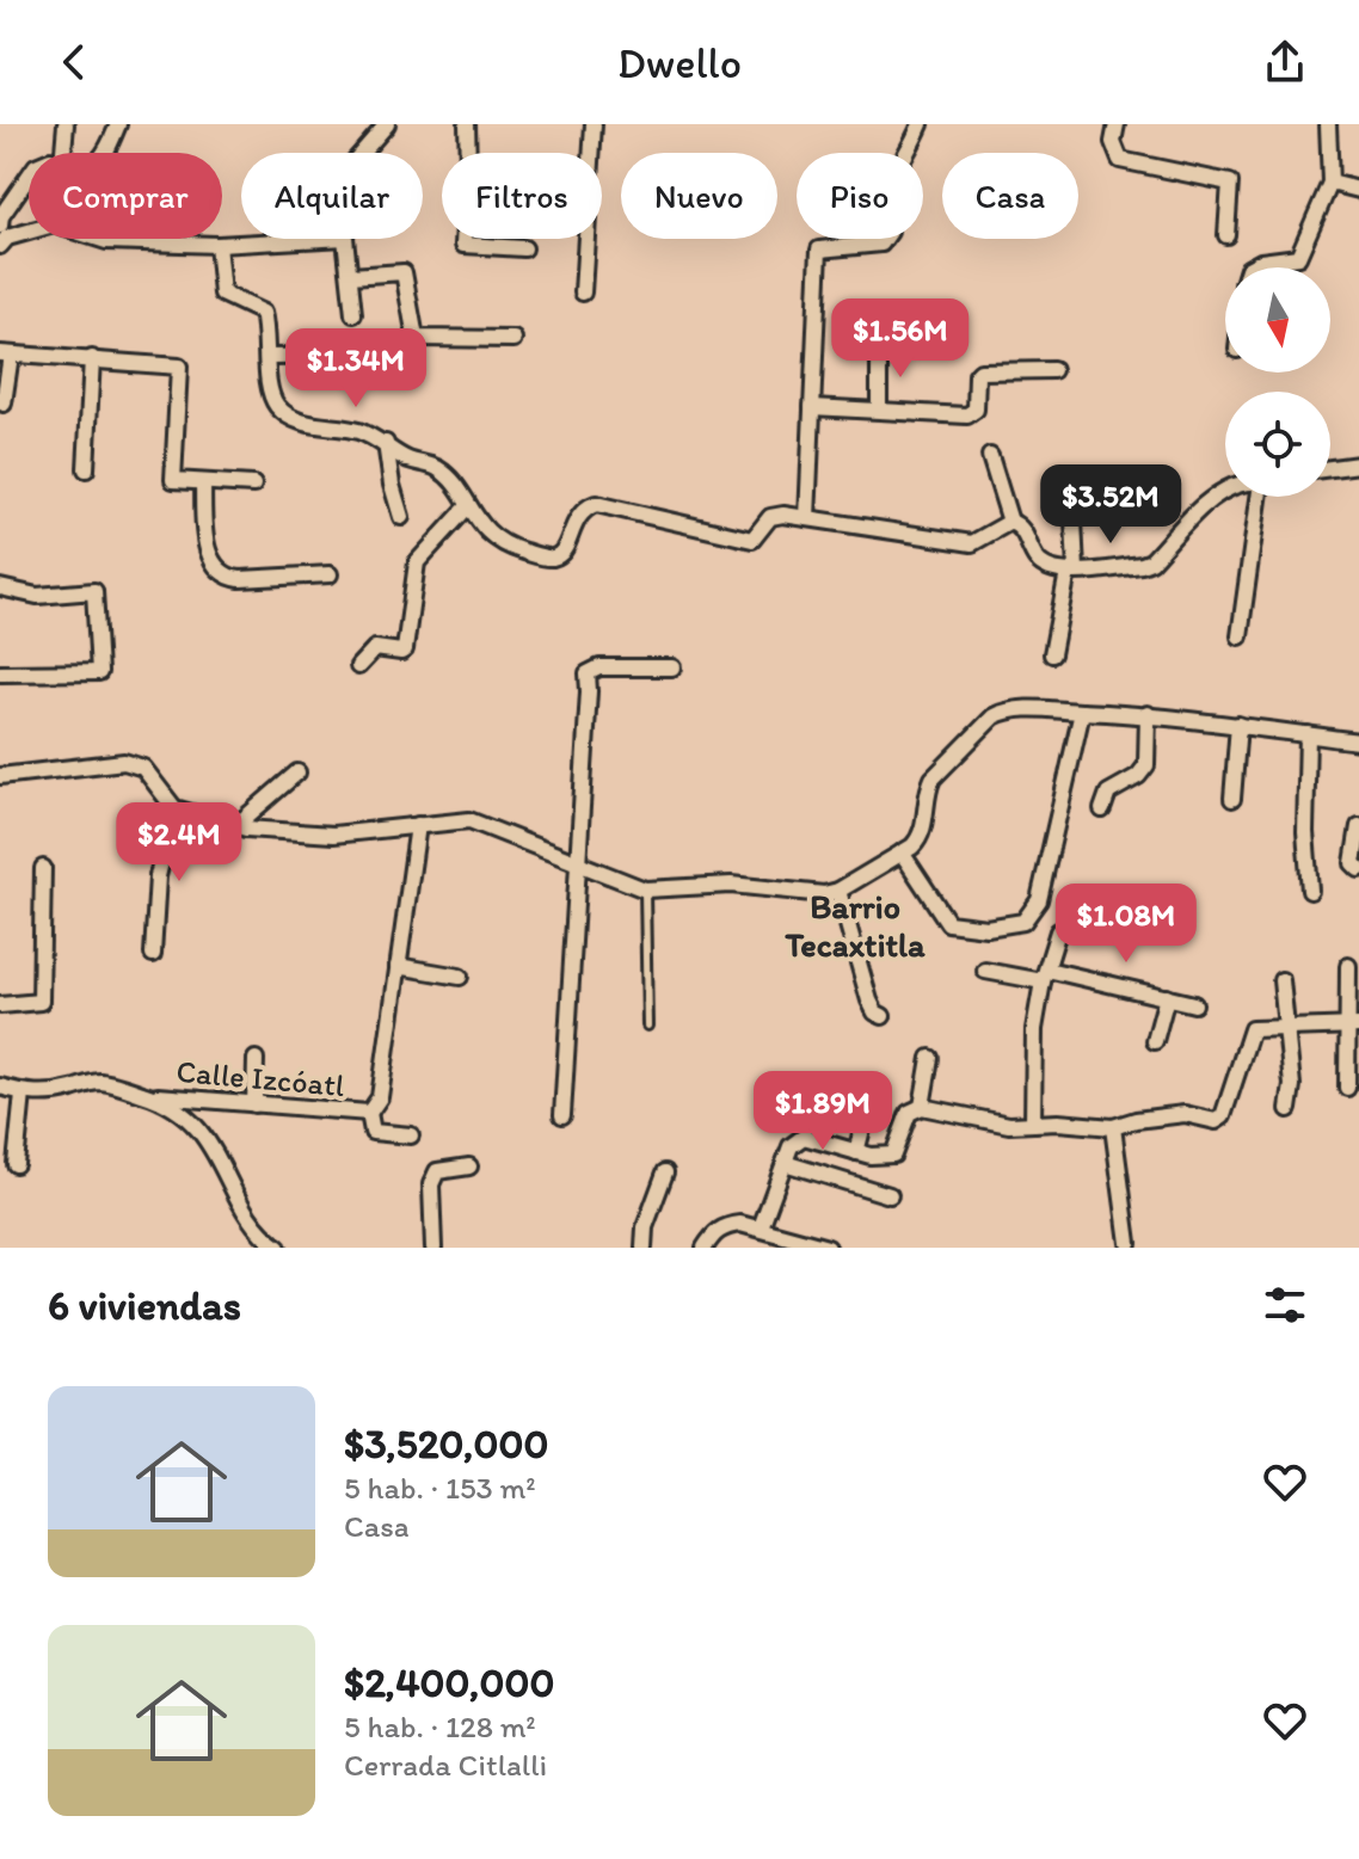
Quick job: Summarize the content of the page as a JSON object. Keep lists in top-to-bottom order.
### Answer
{
  "streets": {
    "street": ["Calle Izcóatl"]
  },
  "districts": ["Barrio Tecaxtitla"],
  "north": "bottom",
  "page": {
    "header": "Dwello",
    "chip": [
      "Comprar",
      "Alquilar",
      "Filtros",
      "Nuevo",
      "Piso",
      "Casa"
    ],
    "price": [
      "$1.56M",
      "$1.34M",
      "$3.52M",
      "$2.4M",
      "$1.08M",
      "$1.89M"
    ],
    "heading": "6 viviendas",
    "list": [
      {
        "name": "$3,520,000",
        "note": "5 hab. · 153 m² · Casa"
      },
      {
        "name": "$2,400,000",
        "note": "5 hab. · 128 m² · Cerrada Citlalli"
      }
    ]
  }
}
